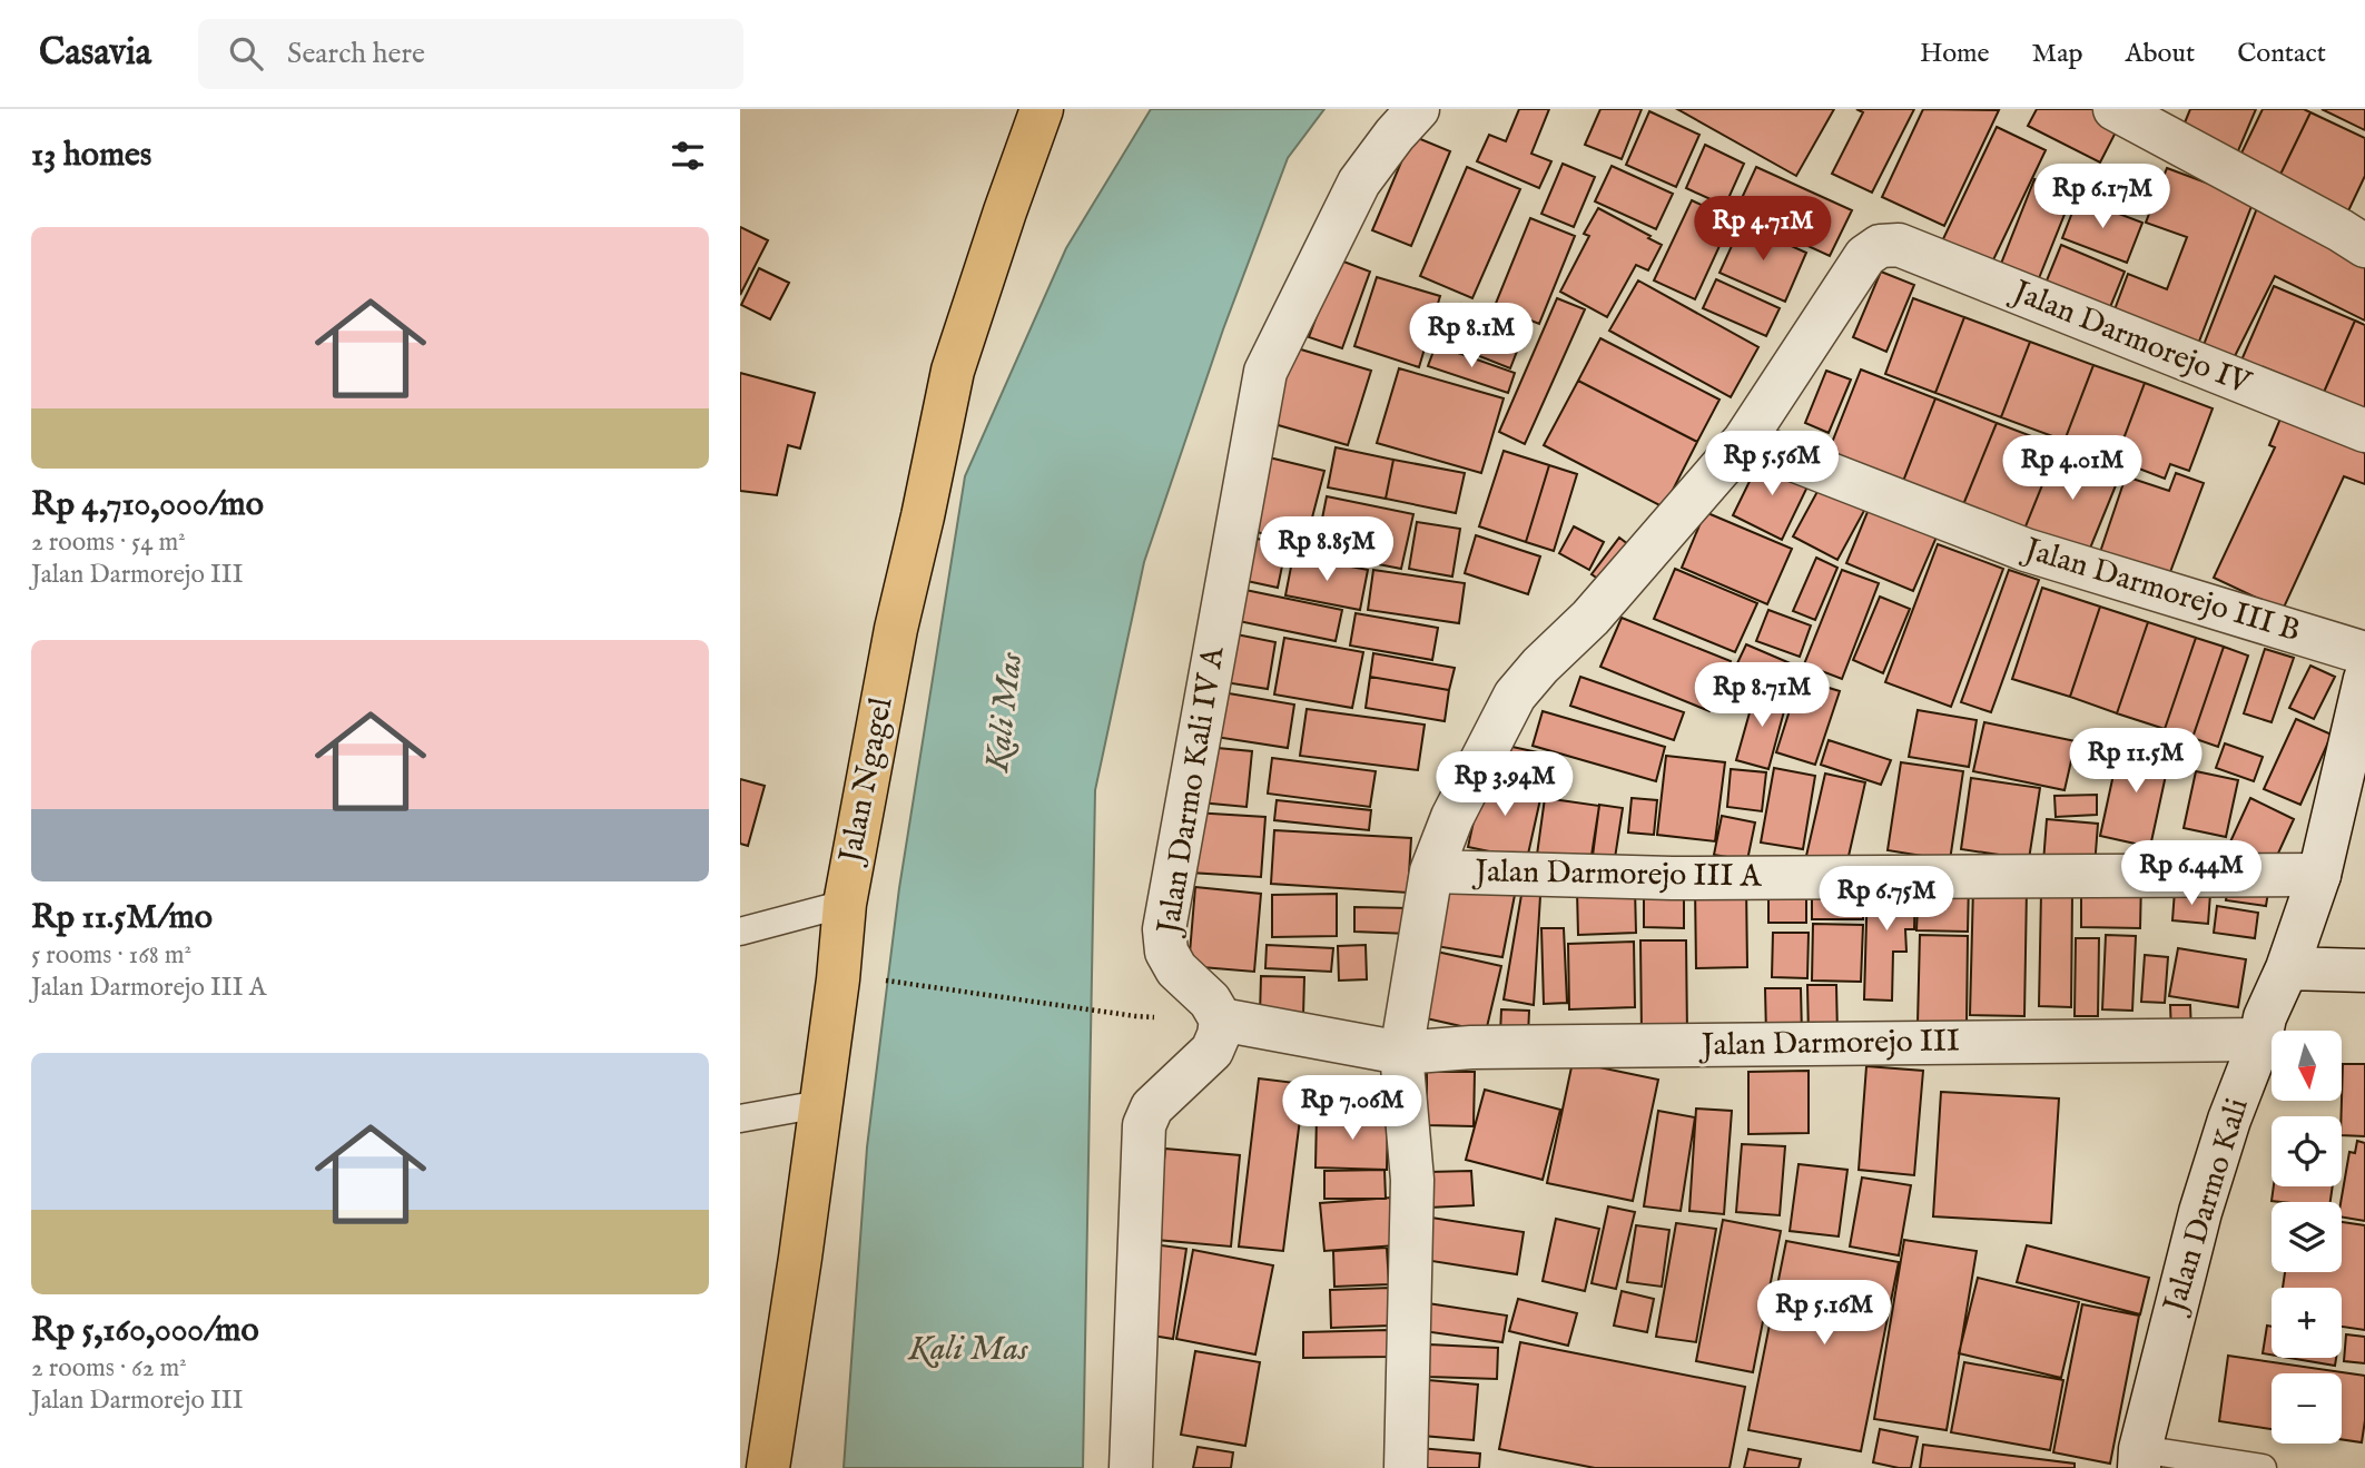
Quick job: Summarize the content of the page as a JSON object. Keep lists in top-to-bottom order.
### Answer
{
  "streets": {
    "highway": ["Jalan Ngagel"],
    "street": [
      "Jalan Darmorejo IV",
      "Jalan Darmorejo III B",
      "Jalan Darmo Kali IV A",
      "Jalan Darmorejo III A",
      "Jalan Darmorejo III",
      "Jalan Darmo Kali"
    ]
  },
  "crossings": [
    ["Jalan Darmorejo IV", "Jalan Darmorejo III B"],
    ["Jalan Darmo Kali IV A", "Jalan Darmorejo III"],
    ["Jalan Darmorejo III A", "Jalan Darmo Kali"],
    ["Jalan Darmorejo III", "Jalan Darmo Kali"]
  ],
  "water": ["Kali Mas"],
  "north": "bottom",
  "page": {
    "header": "Casavia",
    "search": "Search here",
    "nav": [
      "Home",
      "Map",
      "About",
      "Contact"
    ],
    "heading": "13 homes",
    "price": [
      "Rp 6.17M",
      "Rp 4.71M",
      "Rp 8.1M",
      "Rp 5.56M",
      "Rp 4.01M",
      "Rp 8.85M",
      "Rp 8.71M",
      "Rp 11.5M",
      "Rp 3.94M",
      "Rp 6.44M",
      "Rp 6.75M",
      "Rp 7.06M",
      "Rp 5.16M"
    ],
    "list": [
      {
        "name": "Rp 4,710,000/mo",
        "note": "2 rooms · 54 m² · Jalan Darmorejo III"
      },
      {
        "name": "Rp 11.5M/mo",
        "note": "5 rooms · 168 m² · Jalan Darmorejo III A"
      },
      {
        "name": "Rp 5,160,000/mo",
        "note": "2 rooms · 62 m² · Jalan Darmorejo III"
      }
    ],
    "map_buttons": ["+", "−"]
  }
}
